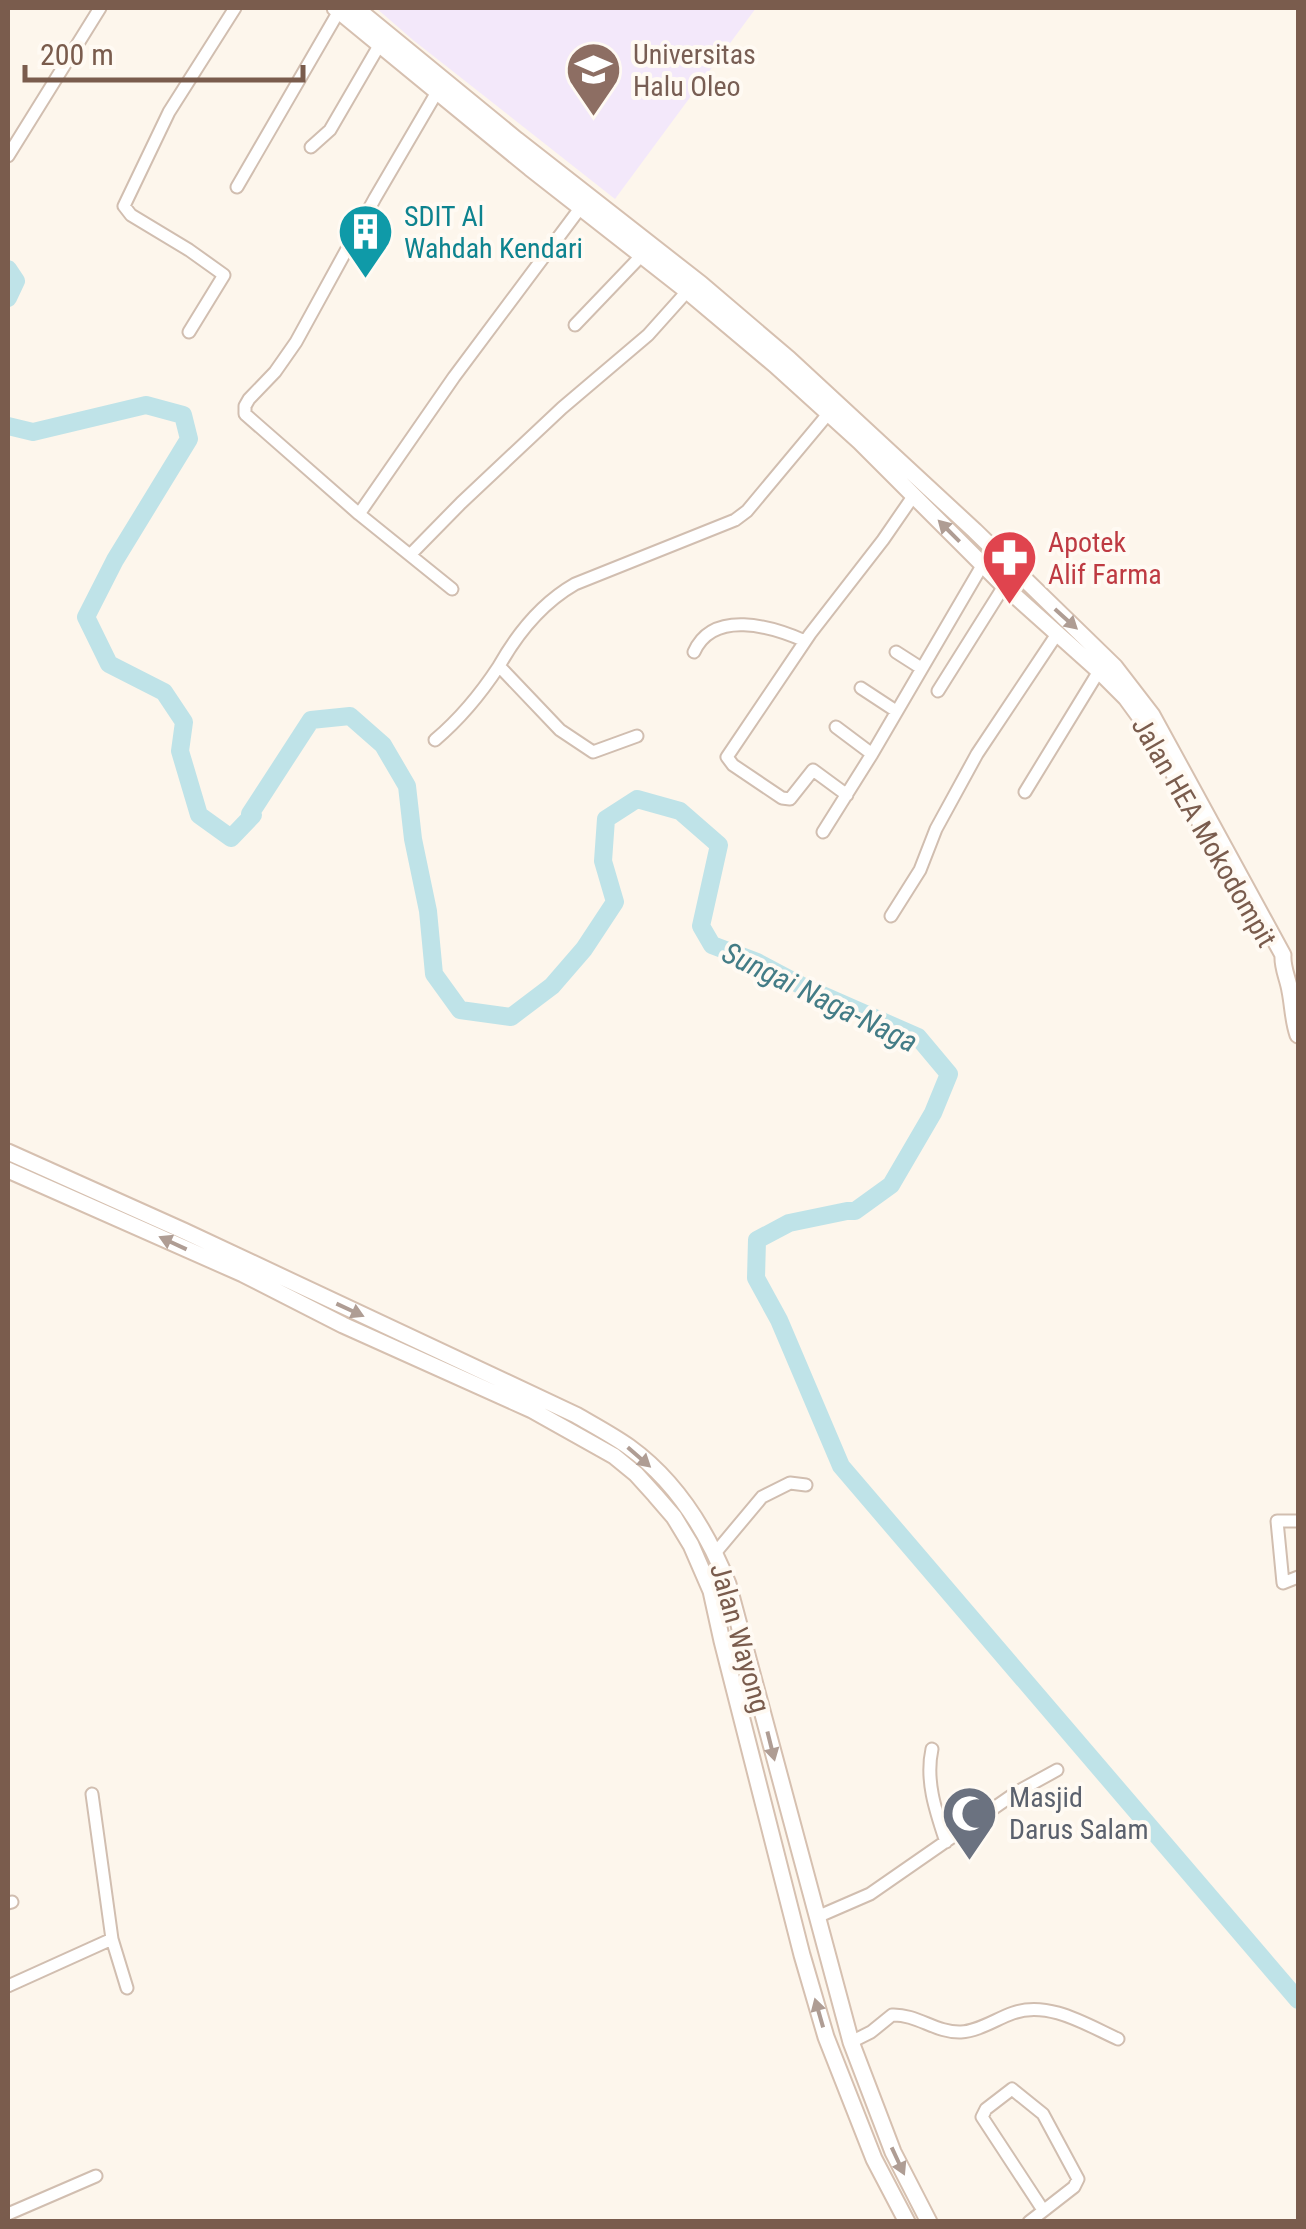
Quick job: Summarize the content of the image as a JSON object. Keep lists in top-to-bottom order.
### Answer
{
  "streets": {
    "main road": ["Jalan HEA Mokodompit", "Jalan Wayong"]
  },
  "water": ["Sungai Naga-Naga"],
  "places": {
    "school or university": ["Universitas Halu Oleo"],
    "building": ["SDIT Al Wahdah Kendari"],
    "pharmacy": ["Apotek Alif Farma"],
    "mosque": ["Masjid Darus Salam"]
  },
  "scale_bar": "200 m"
}
